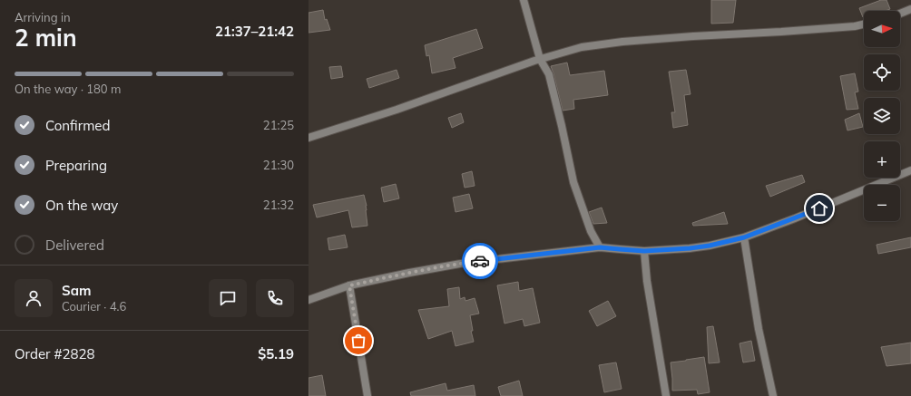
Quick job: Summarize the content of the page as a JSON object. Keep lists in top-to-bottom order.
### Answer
{
  "north": "right",
  "page": {
    "heading": ["2 min", "Arriving in", "21:37–21:42"],
    "panel": [
      "Sam",
      "Courier · 4.6",
      "Order #2828",
      "$5.19"
    ],
    "map_buttons": ["+", "−"],
    "bar": "On the way · 180 m",
    "list": [
      ["Confirmed", "21:25"],
      ["Preparing", "21:30"],
      ["On the way", "21:32"],
      "Delivered"
    ]
  }
}
